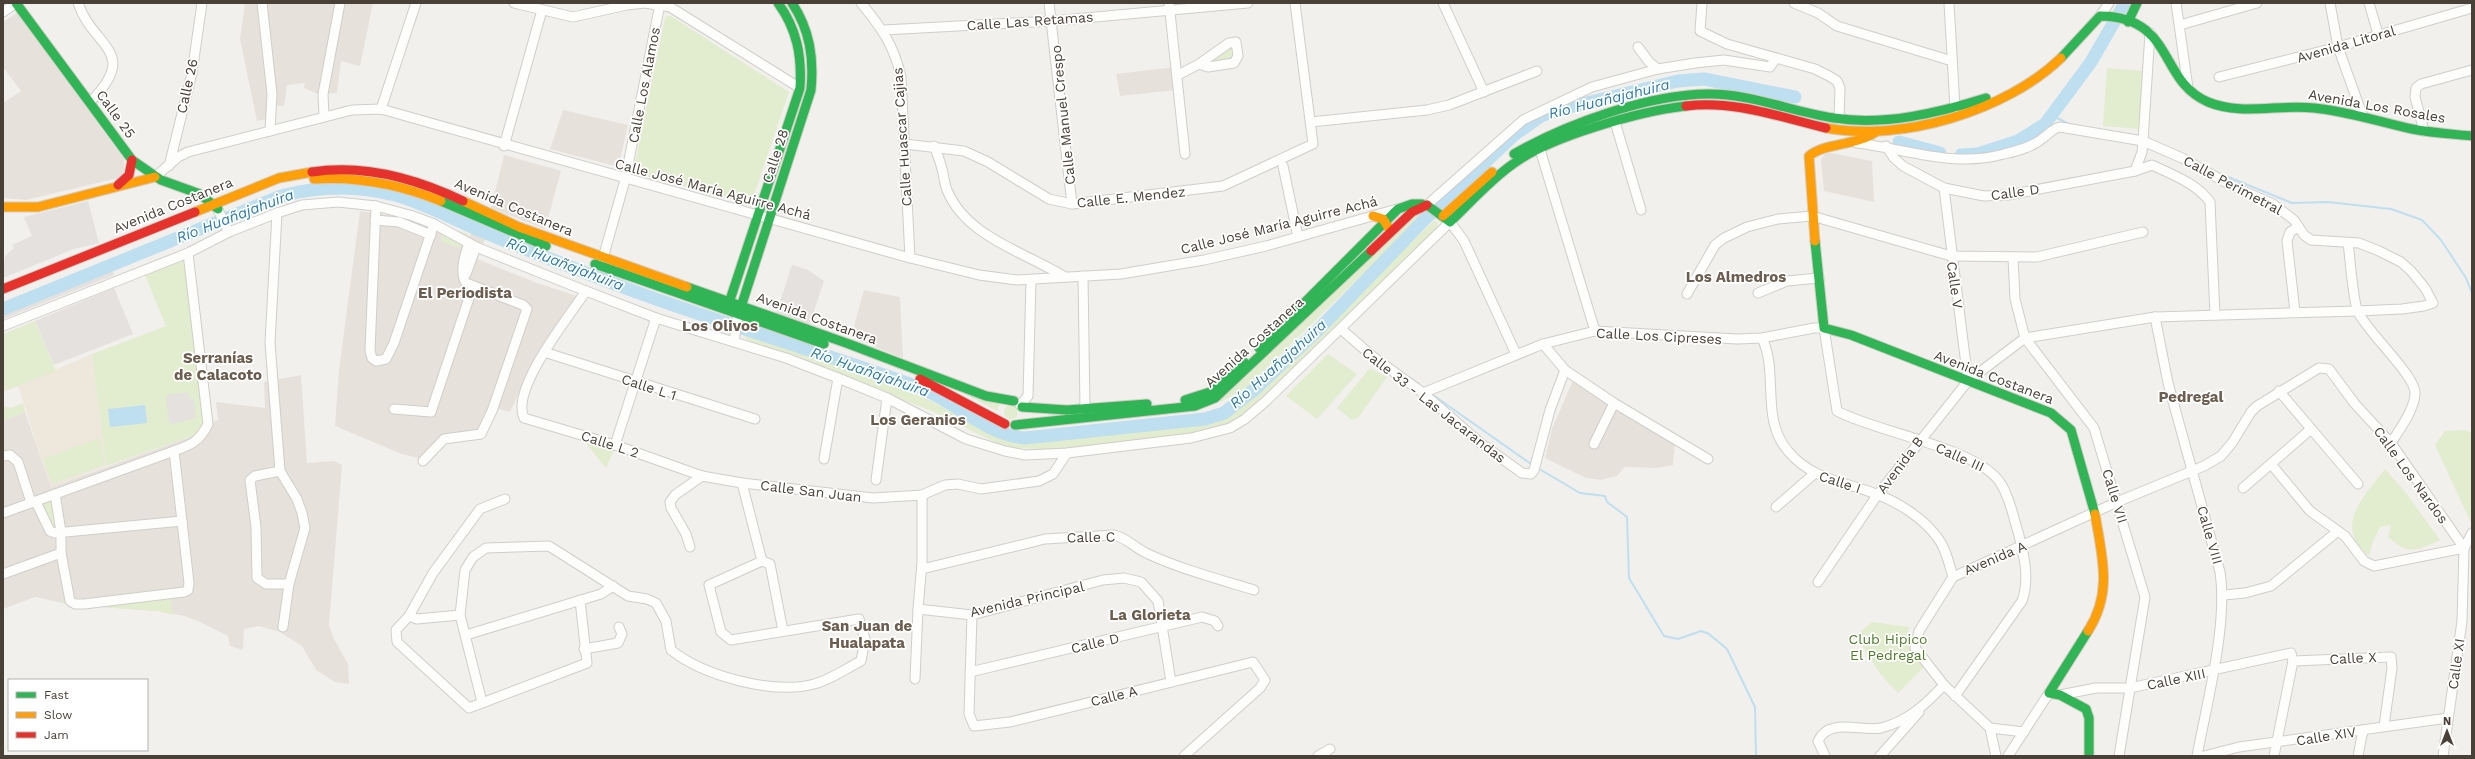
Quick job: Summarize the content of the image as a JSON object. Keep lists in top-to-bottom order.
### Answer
{
  "streets": {
    "main road": [
      "Avenida Los Rosales",
      "Calle 25",
      "Calle 28",
      "Calle José María Aguirre Achá",
      "Avenida Costanera"
    ],
    "street": [
      "Calle Las Retamas",
      "Avenida Litoral",
      "Calle Los Alamos",
      "Calle 26",
      "Calle Manuel Crespo",
      "Calle Huascar Cajias",
      "Calle Perimetral",
      "Calle D",
      "Calle E. Mendez",
      "Calle V",
      "Calle Los Cipreses",
      "Calle L 1",
      "Calle 33 - Las Jacarandas",
      "Calle L 2",
      "Calle III",
      "Avenida B",
      "Calle Los Nardos",
      "Calle I",
      "Calle San Juan",
      "Calle VII",
      "Calle VIII",
      "Calle C",
      "Avenida A",
      "Avenida Principal",
      "Calle X",
      "Calle XI",
      "Calle XIII",
      "Calle A",
      "Calle XIV"
    ]
  },
  "crossings": [
    ["Calle Las Retamas", "Calle Manuel Crespo"],
    ["Calle Las Retamas", "Calle Huascar Cajias"],
    ["Calle Los Alamos", "Calle José María Aguirre Achá"],
    ["Calle Los Alamos", "Avenida Costanera"],
    ["Calle 26", "Calle José María Aguirre Achá"],
    ["Calle 25", "Calle José María Aguirre Achá"],
    ["Calle 25", "Avenida Costanera"],
    ["Calle Manuel Crespo", "Calle E. Mendez"],
    ["Calle Huascar Cajias", "Calle José María Aguirre Achá"],
    ["Calle Huascar Cajias", "Calle E. Mendez"],
    ["Calle 28", "Calle José María Aguirre Achá"],
    ["Calle 28", "Avenida Costanera"],
    ["Calle Perimetral", "Calle D"],
    ["Calle Perimetral", "Avenida Costanera"],
    ["Calle Perimetral", "Avenida B"],
    ["Calle José María Aguirre Achá", "Avenida Costanera"],
    ["Calle D", "Calle V"],
    ["Calle D", "Avenida Principal"],
    ["Calle D", "Calle A"],
    ["Avenida Costanera", "Calle V"],
    ["Avenida Costanera", "Calle Los Cipreses"],
    ["Avenida Costanera", "Calle III"],
    ["Avenida Costanera", "Avenida B"],
    ["Avenida Costanera", "Avenida A"],
    ["Calle V", "Avenida B"],
    ["Calle Los Cipreses", "Calle 33 - Las Jacarandas"],
    ["Calle Los Cipreses", "Calle III"],
    ["Calle Los Cipreses", "Calle I"],
    ["Calle L 1", "Calle L 2"],
    ["Calle L 2", "Calle San Juan"],
    ["Calle III", "Avenida B"],
    ["Calle III", "Avenida A"],
    ["Avenida B", "Calle I"],
    ["Avenida B", "Calle VII"],
    ["Avenida B", "Calle VIII"],
    ["Calle Los Nardos", "Avenida A"],
    ["Calle Los Nardos", "Calle XI"],
    ["Calle I", "Avenida A"],
    ["Calle VII", "Avenida A"],
    ["Calle VII", "Calle XIII"],
    ["Calle VIII", "Avenida A"],
    ["Calle VIII", "Calle XIII"],
    ["Avenida Principal", "Calle A"],
    ["Calle X", "Calle XIII"],
    ["Calle X", "Calle XIV"],
    ["Calle XI", "Calle XIV"]
  ],
  "districts": [
    "Los Almedros",
    "El Periodista",
    "Los Olivos",
    "Serranías de Calacoto",
    "Pedregal",
    "Los Geranios",
    "La Glorieta",
    "San Juan de Hualapata"
  ],
  "water": ["Río Huañajahuira"],
  "parks": ["Club Hipico El Pedregal"],
  "legend": ["Fast", "Slow", "Jam"],
  "north": "top"
}
